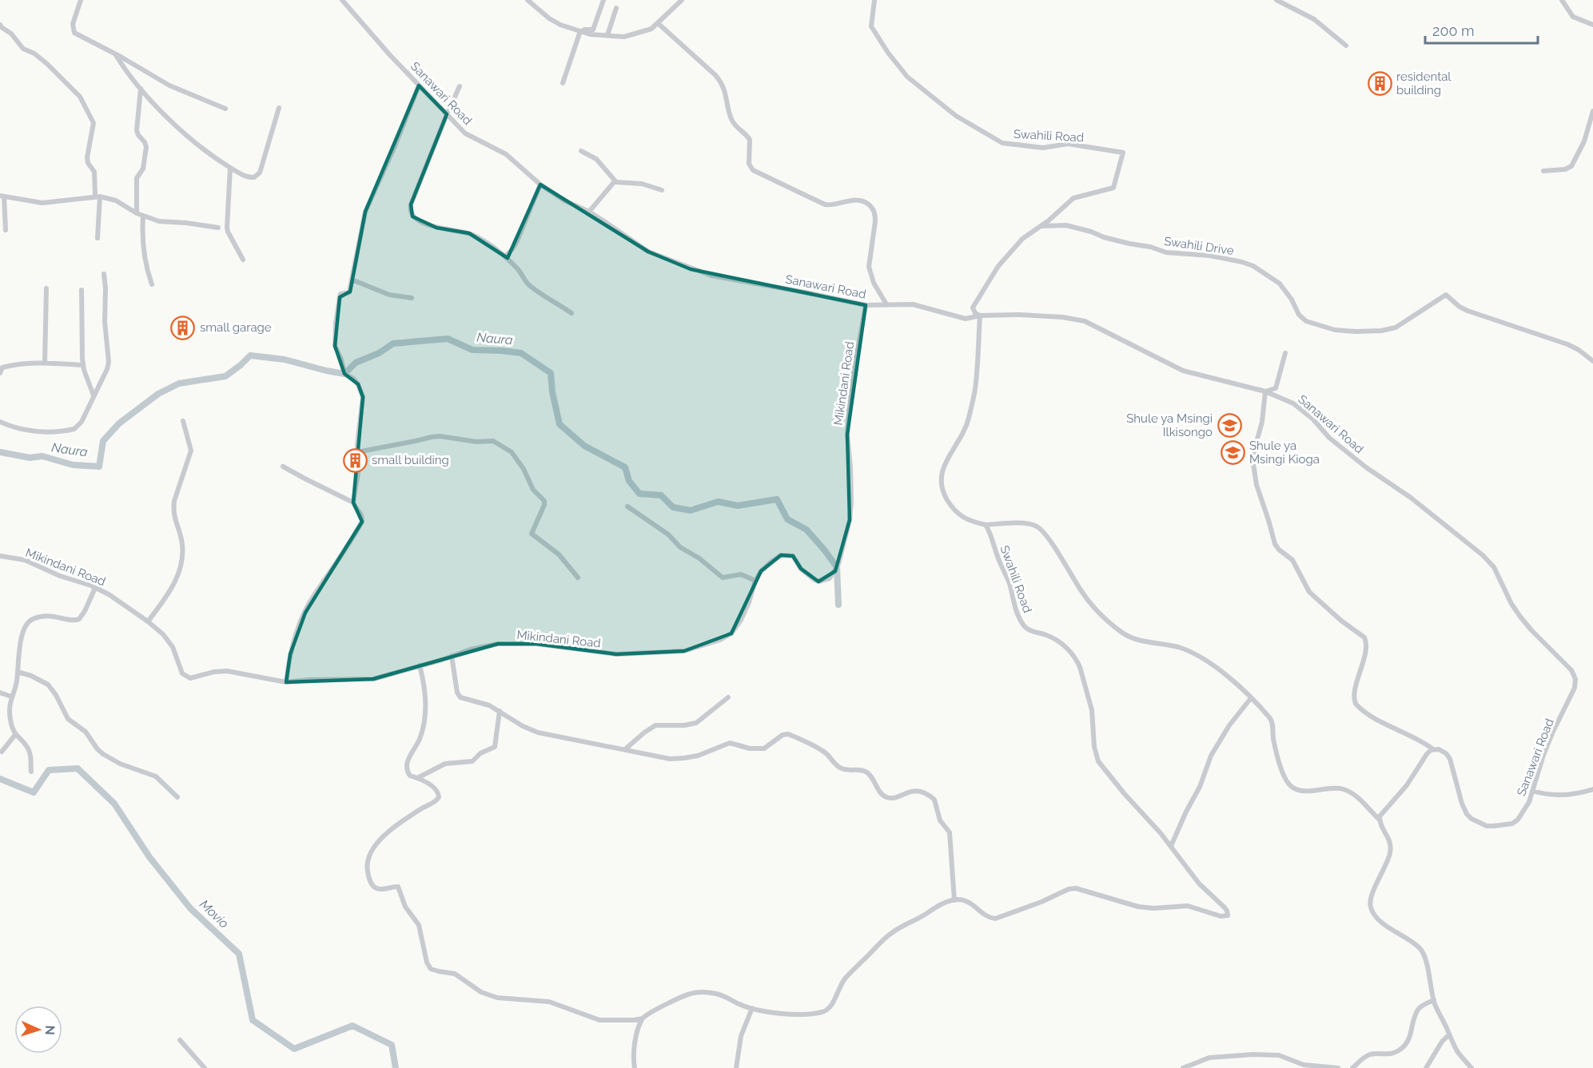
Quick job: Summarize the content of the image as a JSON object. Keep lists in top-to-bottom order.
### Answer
{
  "streets": {
    "street": [
      "Sanawari Road",
      "Swahili Road",
      "Swahili Drive",
      "Mikindani Road"
    ]
  },
  "crossings": [
    ["Sanawari Road", "Swahili Road"],
    ["Sanawari Road", "Mikindani Road"],
    ["Swahili Road", "Swahili Drive"]
  ],
  "water": ["Naura", "Movio"],
  "places": {
    "building": ["residental building", "small garage", "small building"],
    "school or university": ["Shule ya Msingi Ilkisongo", "Shule ya Msingi Kioga"]
  },
  "scale_bar": "200 m",
  "north": "right"
}
